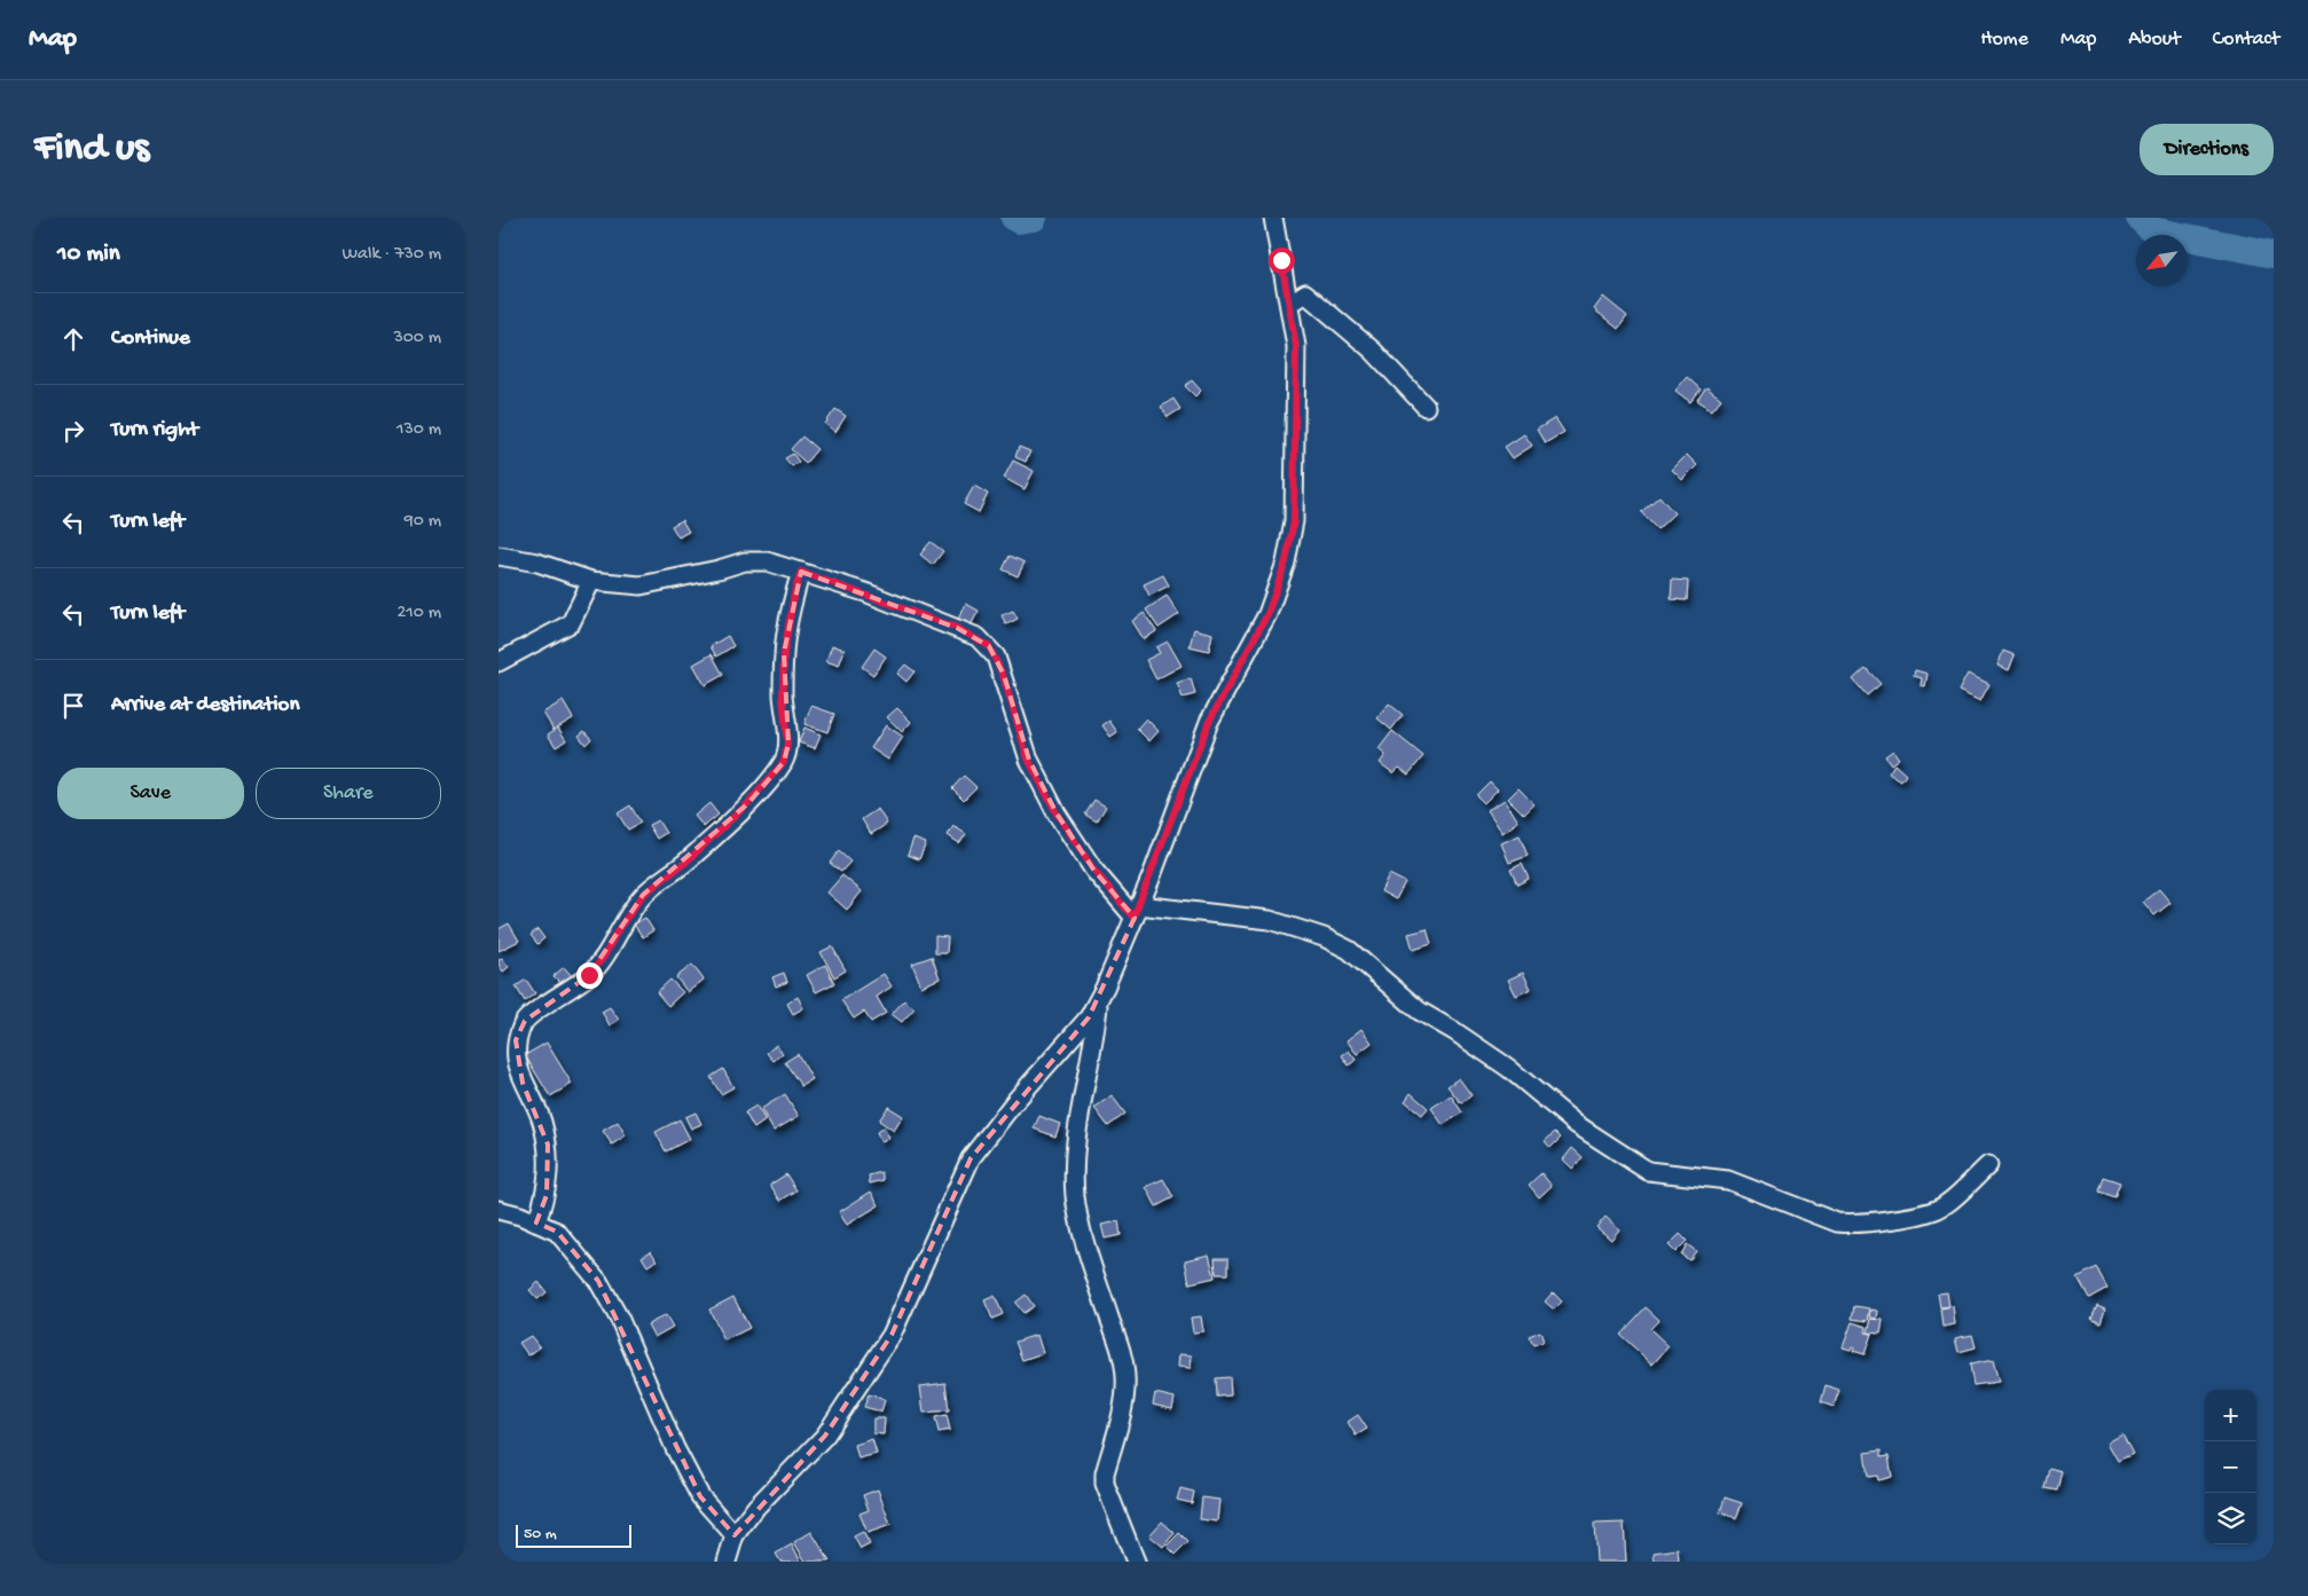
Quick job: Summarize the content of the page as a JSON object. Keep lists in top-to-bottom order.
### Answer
{
  "scale_bar": "50 m",
  "north": "bottom left",
  "page": {
    "header": "Map",
    "nav": [
      "Home",
      "Map",
      "About",
      "Contact"
    ],
    "buttons": [
      "Directions",
      ["Save", "Share"]
    ],
    "title": "Find us",
    "heading": ["10 min", "Walk · 730 m"],
    "list": [
      ["Continue", "300 m"],
      ["Turn right", "130 m"],
      ["Turn left", "90 m"],
      ["Turn left", "210 m"],
      "Arrive at destination"
    ],
    "map_buttons": ["+", "−"],
    "scale": "50 m"
  }
}
